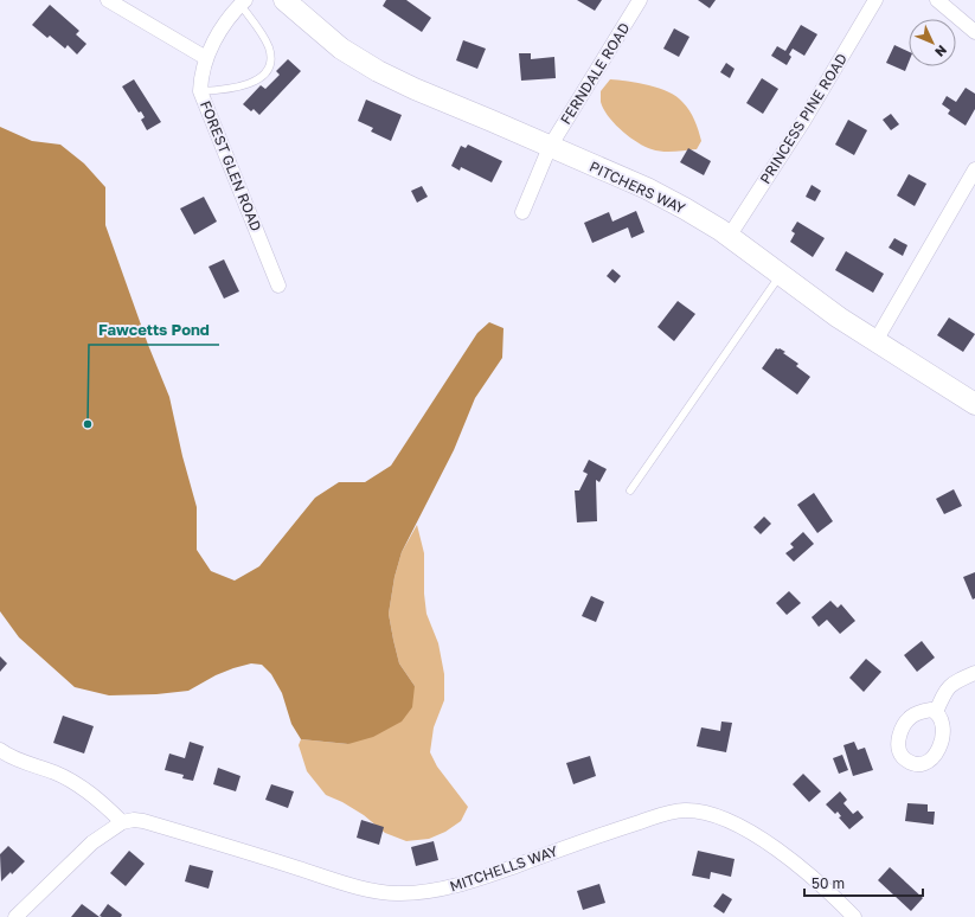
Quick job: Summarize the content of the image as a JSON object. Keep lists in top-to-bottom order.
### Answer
{
  "streets": {
    "main road": ["PITCHERS WAY"],
    "street": [
      "FERNDALE ROAD",
      "PRINCESS PINE ROAD",
      "FOREST GLEN ROAD",
      "MITCHELLS WAY"
    ]
  },
  "crossings": [
    ["FERNDALE ROAD", "PITCHERS WAY"],
    ["PRINCESS PINE ROAD", "PITCHERS WAY"]
  ],
  "places": ["Fawcetts Pond"],
  "scale_bar": "50 m",
  "north": "bottom right"
}
